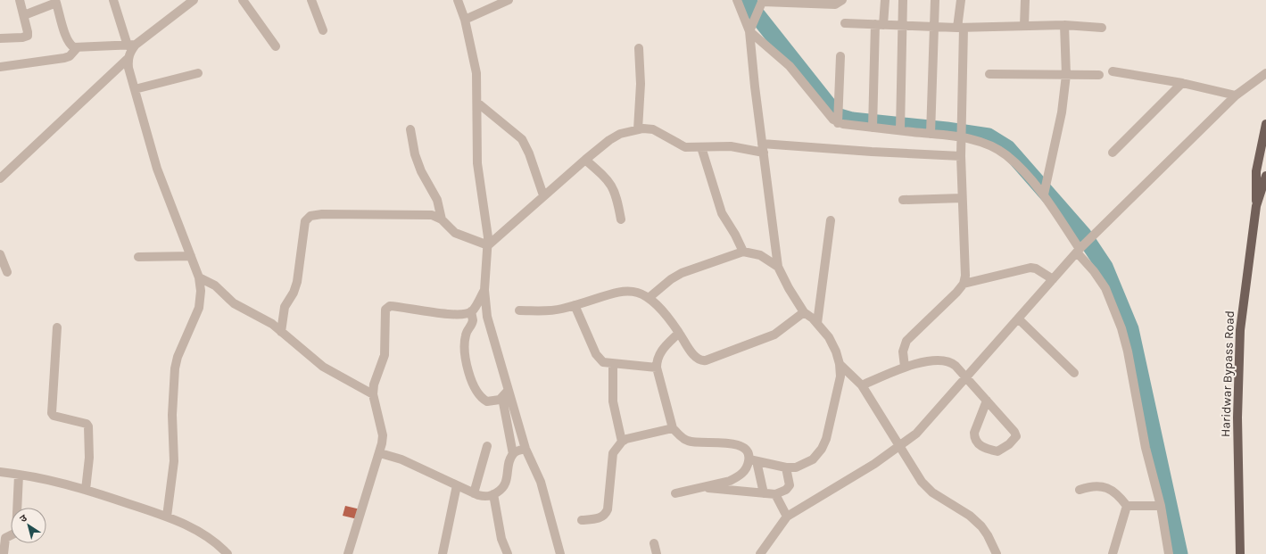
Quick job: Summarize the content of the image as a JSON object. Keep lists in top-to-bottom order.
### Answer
{
  "streets": {
    "main road": ["Haridwar Bypass Road"]
  },
  "north": "top left"
}
